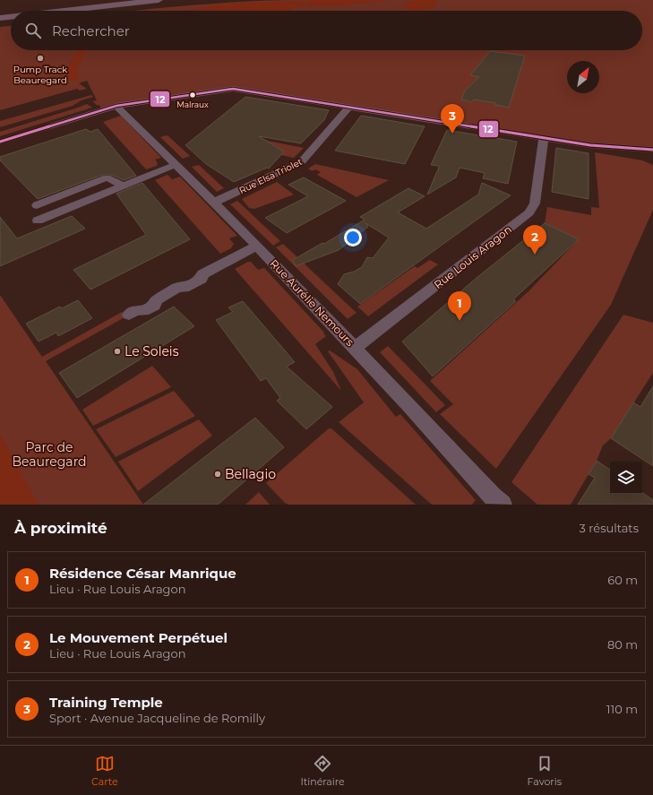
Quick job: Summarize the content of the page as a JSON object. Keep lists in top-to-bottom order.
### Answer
{
  "streets": {
    "street": ["Rue Elsa Triolet", "Rue Louis Aragon", "Rue Aurélie Nemours"]
  },
  "crossings": [
    ["Rue Elsa Triolet", "Rue Aurélie Nemours"],
    ["Rue Louis Aragon", "Rue Aurélie Nemours"]
  ],
  "parks": ["Parc de Beauregard"],
  "places": [
    "Pump Track Beauregard",
    "Malraux",
    "Le Soleis",
    "Bellagio"
  ],
  "lines": ["transit line 12"],
  "north": "top right",
  "page": {
    "search": "Rechercher",
    "pins": ["3", "2", "1"],
    "heading": ["À proximité", "3 résultats"],
    "list": [
      {
        "mark": "1",
        "name": "Résidence César Manrique",
        "note": "Lieu · Rue Louis Aragon",
        "value": "60 m"
      },
      {
        "mark": "2",
        "name": "Le Mouvement Perpétuel",
        "note": "Lieu · Rue Louis Aragon",
        "value": "80 m"
      },
      {
        "mark": "3",
        "name": "Training Temple",
        "note": "Sport · Avenue Jacqueline de Romilly",
        "value": "110 m"
      }
    ],
    "nav": ["Carte", "Itinéraire", "Favoris"]
  }
}
